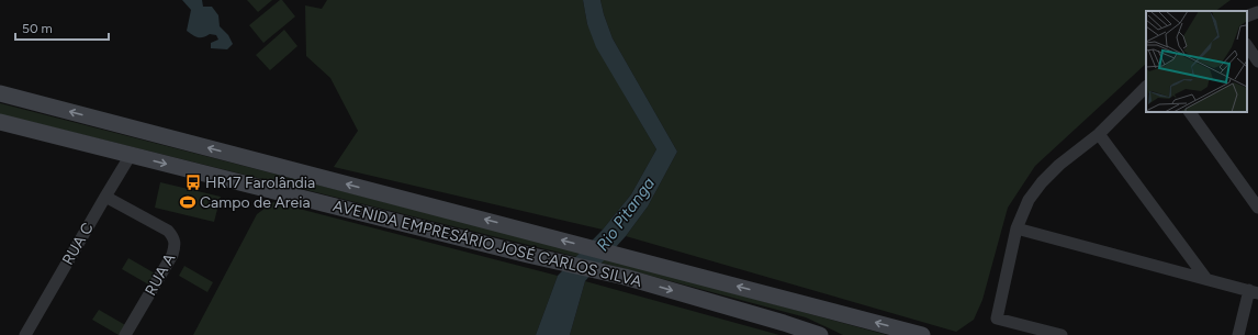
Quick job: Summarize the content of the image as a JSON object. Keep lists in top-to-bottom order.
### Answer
{
  "streets": {
    "main road": ["AVENIDA EMPRESÁRIO JOSÉ CARLOS SILVA"],
    "street": ["RUA C", "RUA A"]
  },
  "crossings": [
    ["RUA C", "AVENIDA EMPRESÁRIO JOSÉ CARLOS SILVA"],
    ["RUA C", "RUA A"]
  ],
  "water": ["Rio Pitanga"],
  "places": {
    "bus stop": ["HR17 Farolândia"],
    "sports": ["Campo de Areia"]
  },
  "scale_bar": "50 m"
}
